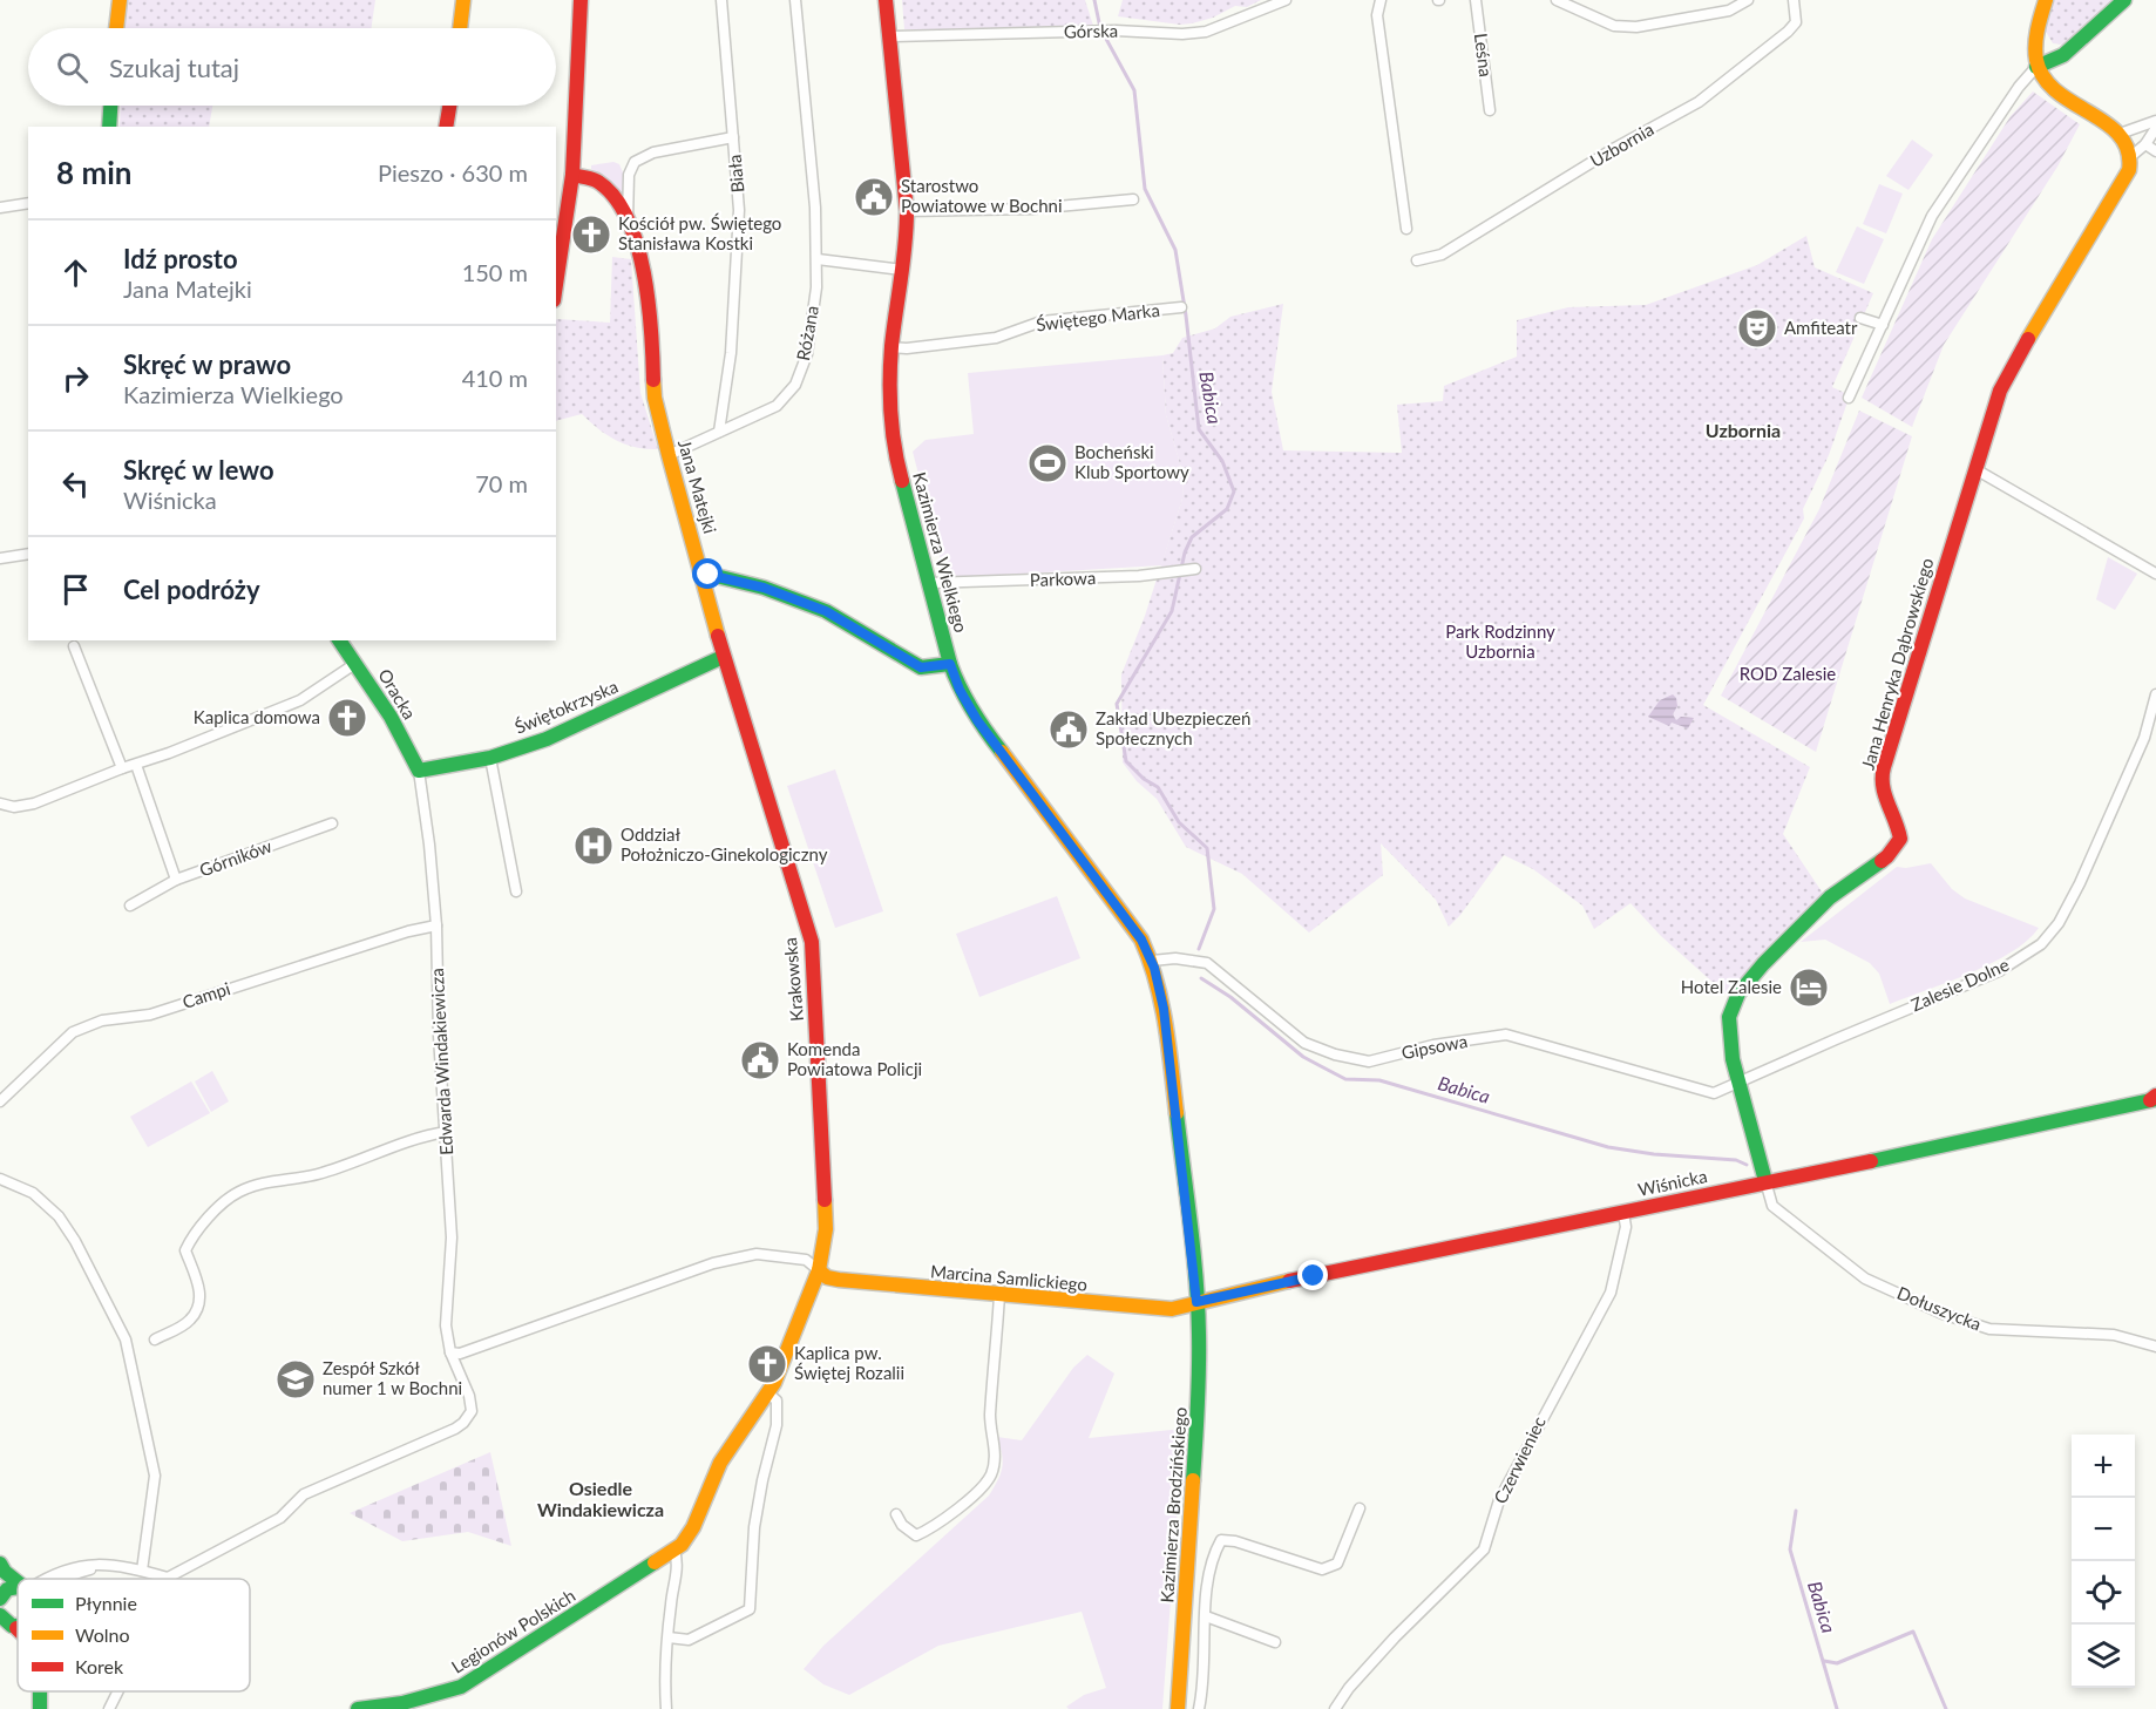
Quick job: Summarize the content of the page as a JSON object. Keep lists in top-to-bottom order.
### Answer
{
  "streets": {
    "street": [
      "Górska",
      "Leśna",
      "Uzbornia",
      "Biała",
      "Świętego Marka",
      "Różana",
      "Jana Matejki",
      "Kazimierza Wielkiego",
      "Parkowa",
      "Jana Henryka Dąbrowskiego",
      "Oracka",
      "Świętokrzyska",
      "Górników",
      "Krakowska",
      "Zalesie Dolne",
      "Campi",
      "Gipsowa",
      "Edwarda Windakiewicza",
      "Wiśnicka",
      "Marcina Samlickiego",
      "Dołuszycka",
      "Czerwieniec",
      "Kazimierza Brodzińskiego",
      "Legionów Polskich"
    ]
  },
  "crossings": [
    ["Górska", "Kazimierza Wielkiego"],
    ["Biała", "Różana"],
    ["Świętego Marka", "Kazimierza Wielkiego"],
    ["Różana", "Jana Matejki"],
    ["Jana Matejki", "Krakowska"],
    ["Kazimierza Wielkiego", "Parkowa"],
    ["Kazimierza Wielkiego", "Gipsowa"],
    ["Kazimierza Wielkiego", "Wiśnicka"],
    ["Kazimierza Wielkiego", "Marcina Samlickiego"],
    ["Kazimierza Wielkiego", "Kazimierza Brodzińskiego"],
    ["Jana Henryka Dąbrowskiego", "Zalesie Dolne"],
    ["Jana Henryka Dąbrowskiego", "Gipsowa"],
    ["Jana Henryka Dąbrowskiego", "Wiśnicka"],
    ["Jana Henryka Dąbrowskiego", "Dołuszycka"],
    ["Oracka", "Świętokrzyska"],
    ["Oracka", "Edwarda Windakiewicza"],
    ["Świętokrzyska", "Krakowska"],
    ["Świętokrzyska", "Edwarda Windakiewicza"],
    ["Krakowska", "Marcina Samlickiego"],
    ["Krakowska", "Legionów Polskich"],
    ["Zalesie Dolne", "Gipsowa"],
    ["Campi", "Edwarda Windakiewicza"],
    ["Wiśnicka", "Marcina Samlickiego"],
    ["Wiśnicka", "Dołuszycka"],
    ["Wiśnicka", "Czerwieniec"],
    ["Wiśnicka", "Kazimierza Brodzińskiego"],
    ["Marcina Samlickiego", "Kazimierza Brodzińskiego"]
  ],
  "districts": ["Uzbornia", "Osiedle Windakiewicza"],
  "water": ["Babica"],
  "parks": ["Park Rodzinny Uzbornia", "ROD Zalesie"],
  "places": {
    "public building": ["Starostwo Powiatowe w Bochni", "Zakład Ubezpieczeń Społecznych", "Komenda Powiatowa Policji"],
    "church": ["Kościół pw. Świętego Stanisława Kostki", "Kaplica domowa", "Kaplica pw. Świętej Rozalii"],
    "theatre": ["Amfiteatr"],
    "sports": ["Bocheński Klub Sportowy"],
    "hospital": ["Oddział Położniczo-Ginekologiczny"],
    "hotel": ["Hotel Zalesie"],
    "school or university": ["Zespół Szkół numer 1 w Bochni"]
  },
  "legend": ["Płynnie", "Wolno", "Korek"],
  "page": {
    "search": "Szukaj tutaj",
    "heading": ["8 min", "Pieszo · 630 m"],
    "list": [
      ["Idź prosto", "Jana Matejki", "150 m"],
      ["Skręć w prawo", "Kazimierza Wielkiego", "410 m"],
      ["Skręć w lewo", "Wiśnicka", "70 m"],
      "Cel podróży"
    ],
    "map_buttons": ["+", "−"]
  }
}
